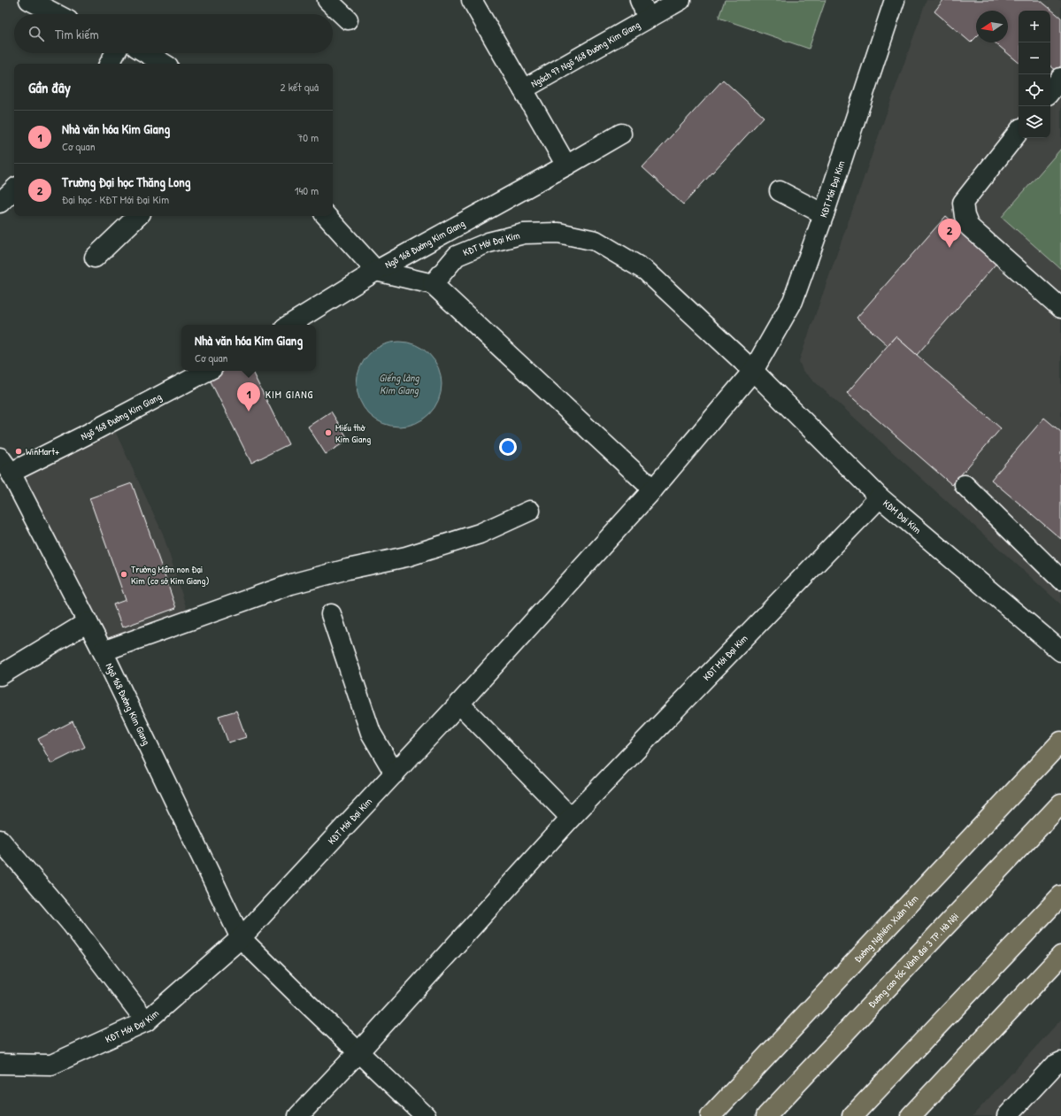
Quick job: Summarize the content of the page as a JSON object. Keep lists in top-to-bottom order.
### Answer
{
  "streets": {
    "main road": ["Đường Nghiêm Xuân Yêm", "Đường cao tốc Vành đai 3 TP. Hà Nội"],
    "street": [
      "Ngách 97 Ngõ 168 Đường Kim Giang",
      "KĐT Mới Đại Kim",
      "Ngõ 168 Đường Kim Giang",
      "KĐM Đại Kim"
    ]
  },
  "crossings": [
    ["Ngách 97 Ngõ 168 Đường Kim Giang", "Ngõ 168 Đường Kim Giang"],
    ["KĐT Mới Đại Kim", "Ngõ 168 Đường Kim Giang"],
    ["KĐT Mới Đại Kim", "KĐM Đại Kim"]
  ],
  "districts": ["KIM GIANG"],
  "water": ["Giếng làng Kim Giang"],
  "places": ["Miếu thờ Kim Giang", "WinMart+", "Trường Mầm non Đại Kim (cơ sở Kim Giang)"],
  "north": "left",
  "page": {
    "map_buttons": ["+", "−"],
    "search": "Tìm kiếm",
    "heading": ["Gần đây", "2 kết quả"],
    "list": [
      {
        "mark": "1",
        "name": "Nhà văn hóa Kim Giang",
        "note": "Cơ quan",
        "value": "70 m"
      },
      {
        "mark": "2",
        "name": "Trường Đại học Thăng Long",
        "note": "Đại học · KĐT Mới Đại Kim",
        "value": "140 m"
      }
    ],
    "pins": ["2", "1"],
    "popup": ["Nhà văn hóa Kim Giang", "Cơ quan"]
  }
}
